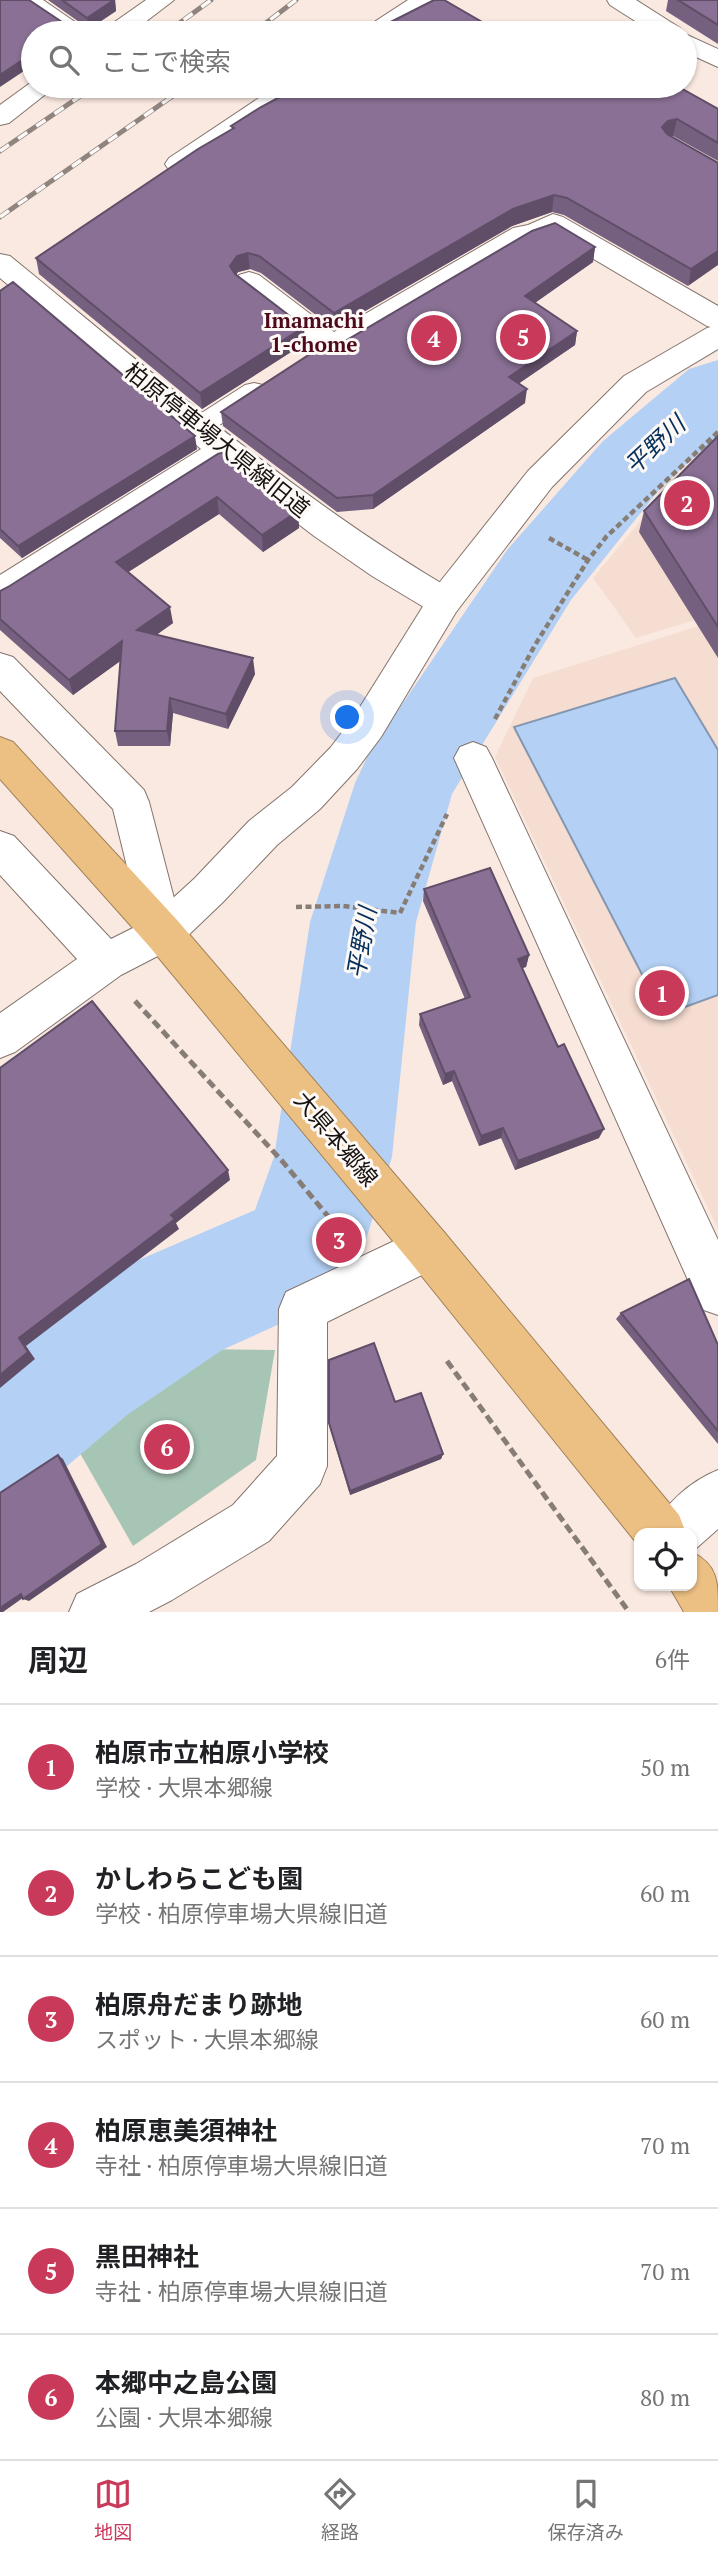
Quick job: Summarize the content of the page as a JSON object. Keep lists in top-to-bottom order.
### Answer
{
  "streets": {
    "highway": ["大県本郷線"],
    "street": ["柏原停車場大県線旧道"]
  },
  "districts": ["Imamachi 1-chome"],
  "water": ["平野川"],
  "page": {
    "search": "ここで検索",
    "pins": [
      "5",
      "4",
      "2",
      "1",
      "3",
      "6"
    ],
    "heading": ["周辺", "6件"],
    "list": [
      {
        "mark": "1",
        "name": "柏原市立柏原小学校",
        "note": "学校 · 大県本郷線",
        "value": "50 m"
      },
      {
        "mark": "2",
        "name": "かしわらこども園",
        "note": "学校 · 柏原停車場大県線旧道",
        "value": "60 m"
      },
      {
        "mark": "3",
        "name": "柏原舟だまり跡地",
        "note": "スポット · 大県本郷線",
        "value": "60 m"
      },
      {
        "mark": "4",
        "name": "柏原恵美須神社",
        "note": "寺社 · 柏原停車場大県線旧道",
        "value": "70 m"
      },
      {
        "mark": "5",
        "name": "黒田神社",
        "note": "寺社 · 柏原停車場大県線旧道",
        "value": "70 m"
      },
      {
        "mark": "6",
        "name": "本郷中之島公園",
        "note": "公園 · 大県本郷線",
        "value": "80 m"
      }
    ],
    "nav": ["地図", "経路", "保存済み"]
  }
}
